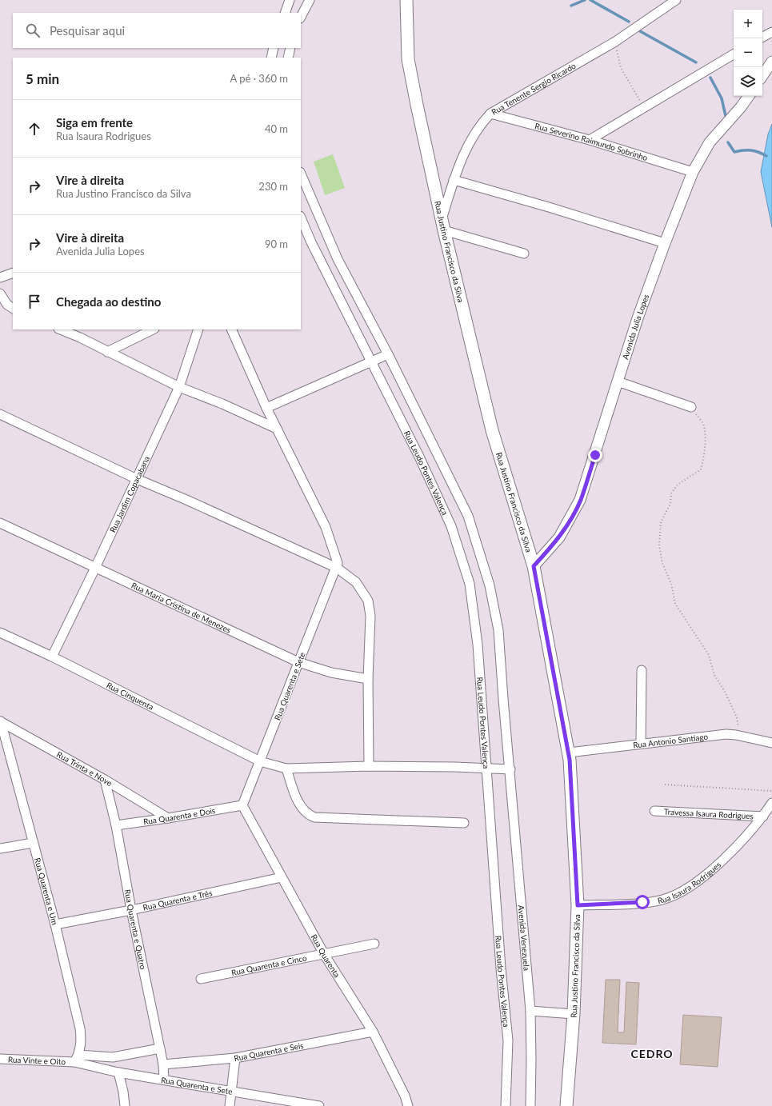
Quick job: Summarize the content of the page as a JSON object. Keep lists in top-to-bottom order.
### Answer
{
  "streets": {
    "main road": ["Rua Justino Francisco da Silva"],
    "street": [
      "Rua Tenente Sergio Ricardo",
      "Rua Severino Raimundo Sobrinho",
      "Avenida Julia Lopes",
      "Rua Leudo Pontes Valença",
      "Rua Jardim Copacabana",
      "Rua Maria Cristina de Menezes",
      "Rua Quarenta e Sete",
      "Rua Cinquenta",
      "Rua Antonio Santiago",
      "Rua Trinta e Nove",
      "Travessa Isaura Rodrigues",
      "Rua Quarenta e Dois",
      "Rua Isaura Rodrigues",
      "Rua Quarenta e Um",
      "Rua Quarenta e Três",
      "Rua Quarenta e Quatro",
      "Avenida Venezuela",
      "Rua Quarenta",
      "Rua Quarenta e Cinco",
      "Rua Quarenta e Seis",
      "Rua Vinte e Oito"
    ]
  },
  "crossings": [
    ["Rua Tenente Sergio Ricardo", "Rua Severino Raimundo Sobrinho"],
    ["Rua Tenente Sergio Ricardo", "Rua Justino Francisco da Silva"],
    ["Rua Severino Raimundo Sobrinho", "Avenida Julia Lopes"],
    ["Rua Justino Francisco da Silva", "Avenida Julia Lopes"],
    ["Rua Justino Francisco da Silva", "Rua Antonio Santiago"],
    ["Rua Justino Francisco da Silva", "Rua Isaura Rodrigues"],
    ["Rua Leudo Pontes Valença", "Rua Cinquenta"],
    ["Rua Jardim Copacabana", "Rua Maria Cristina de Menezes"],
    ["Rua Jardim Copacabana", "Rua Cinquenta"],
    ["Rua Maria Cristina de Menezes", "Rua Quarenta e Sete"],
    ["Rua Quarenta e Sete", "Rua Cinquenta"],
    ["Rua Quarenta e Sete", "Rua Quarenta e Dois"],
    ["Rua Quarenta e Sete", "Rua Quarenta e Um"],
    ["Rua Quarenta e Sete", "Rua Quarenta e Quatro"],
    ["Rua Quarenta e Sete", "Rua Quarenta"],
    ["Rua Quarenta e Sete", "Rua Vinte e Oito"],
    ["Rua Cinquenta", "Avenida Venezuela"],
    ["Rua Trinta e Nove", "Rua Quarenta e Dois"],
    ["Rua Trinta e Nove", "Rua Quarenta e Um"],
    ["Rua Trinta e Nove", "Rua Quarenta e Quatro"],
    ["Travessa Isaura Rodrigues", "Rua Isaura Rodrigues"],
    ["Rua Quarenta e Dois", "Rua Quarenta e Quatro"],
    ["Rua Quarenta e Dois", "Rua Quarenta"],
    ["Rua Quarenta e Um", "Rua Quarenta e Três"],
    ["Rua Quarenta e Um", "Rua Vinte e Oito"],
    ["Rua Quarenta e Três", "Rua Quarenta e Quatro"],
    ["Rua Quarenta e Três", "Rua Quarenta"],
    ["Rua Quarenta e Quatro", "Rua Quarenta e Seis"],
    ["Rua Quarenta", "Rua Quarenta e Cinco"],
    ["Rua Quarenta", "Rua Quarenta e Seis"]
  ],
  "districts": ["CEDRO"],
  "page": {
    "map_buttons": ["+", "−"],
    "search": "Pesquisar aqui",
    "heading": ["5 min", "A pé · 360 m"],
    "list": [
      ["Siga em frente", "Rua Isaura Rodrigues", "40 m"],
      ["Vire à direita", "Rua Justino Francisco da Silva", "230 m"],
      ["Vire à direita", "Avenida Julia Lopes", "90 m"],
      "Chegada ao destino"
    ]
  }
}
